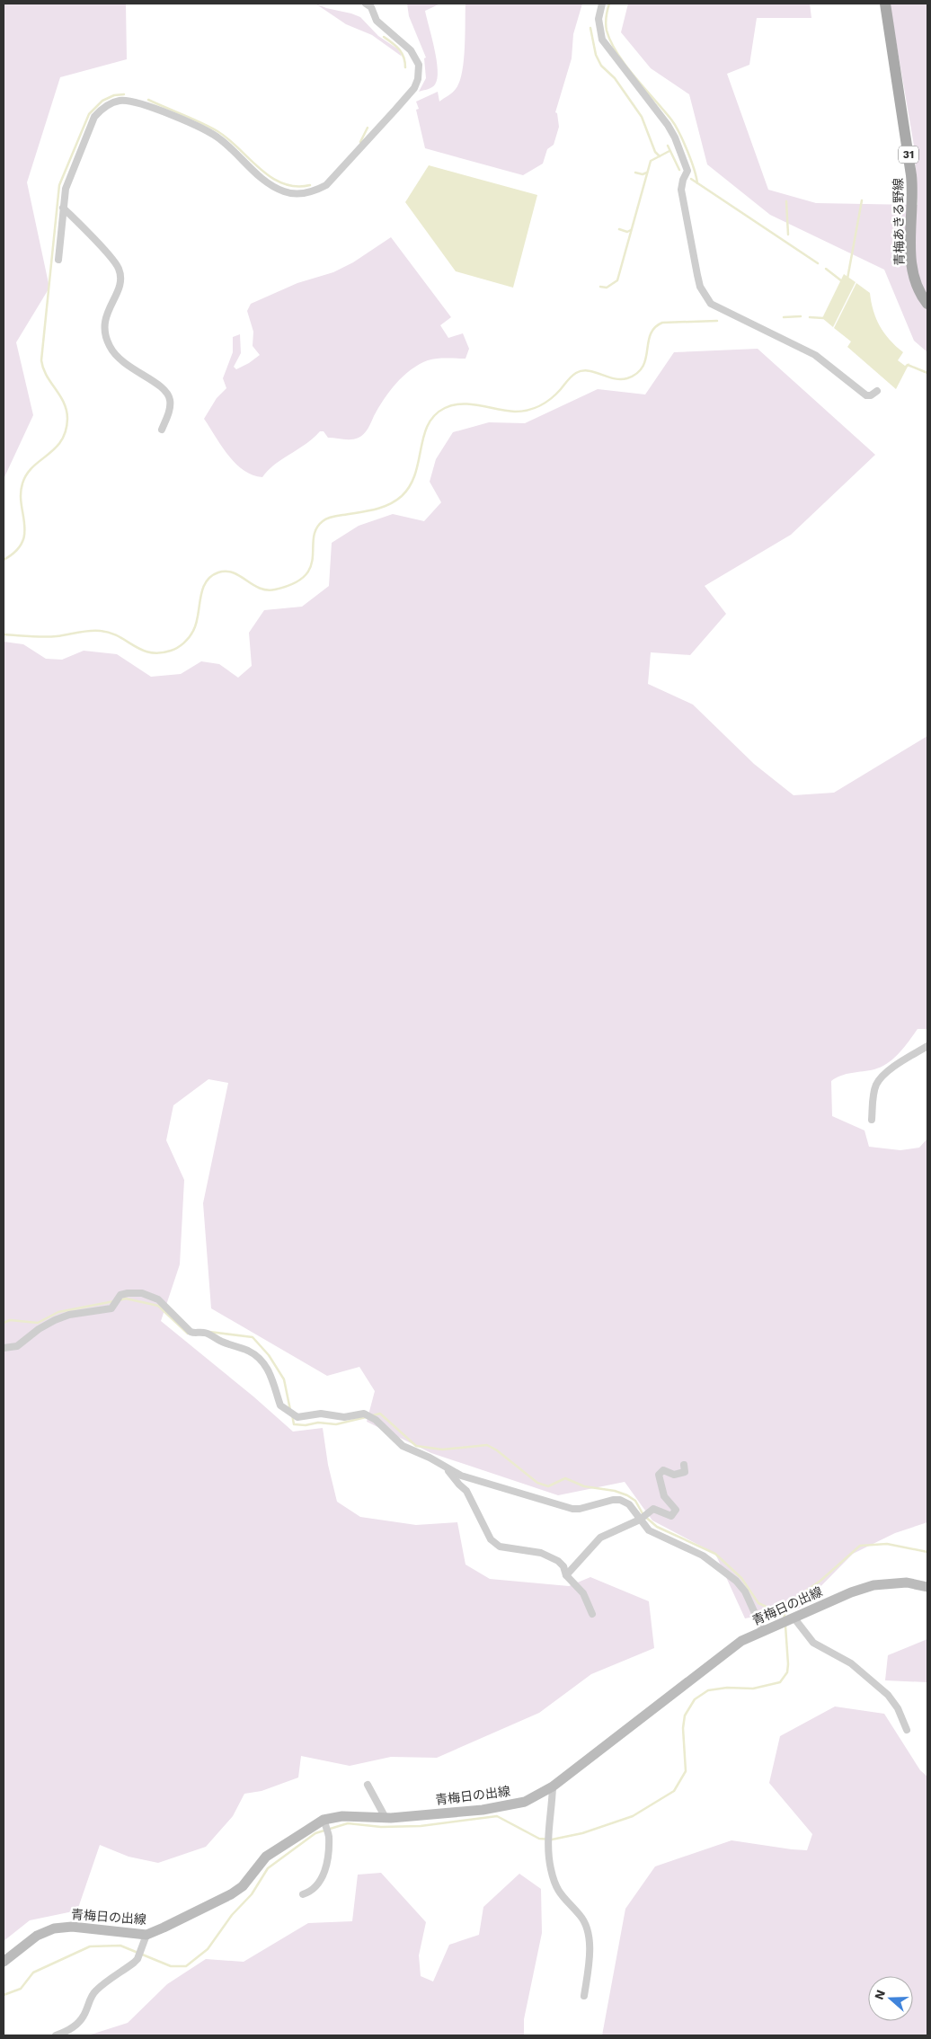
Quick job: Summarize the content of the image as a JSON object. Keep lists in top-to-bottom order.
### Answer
{
  "streets": {
    "main road": ["31", "青梅あきる野線", "青梅日の出線"]
  },
  "north": "left"
}
